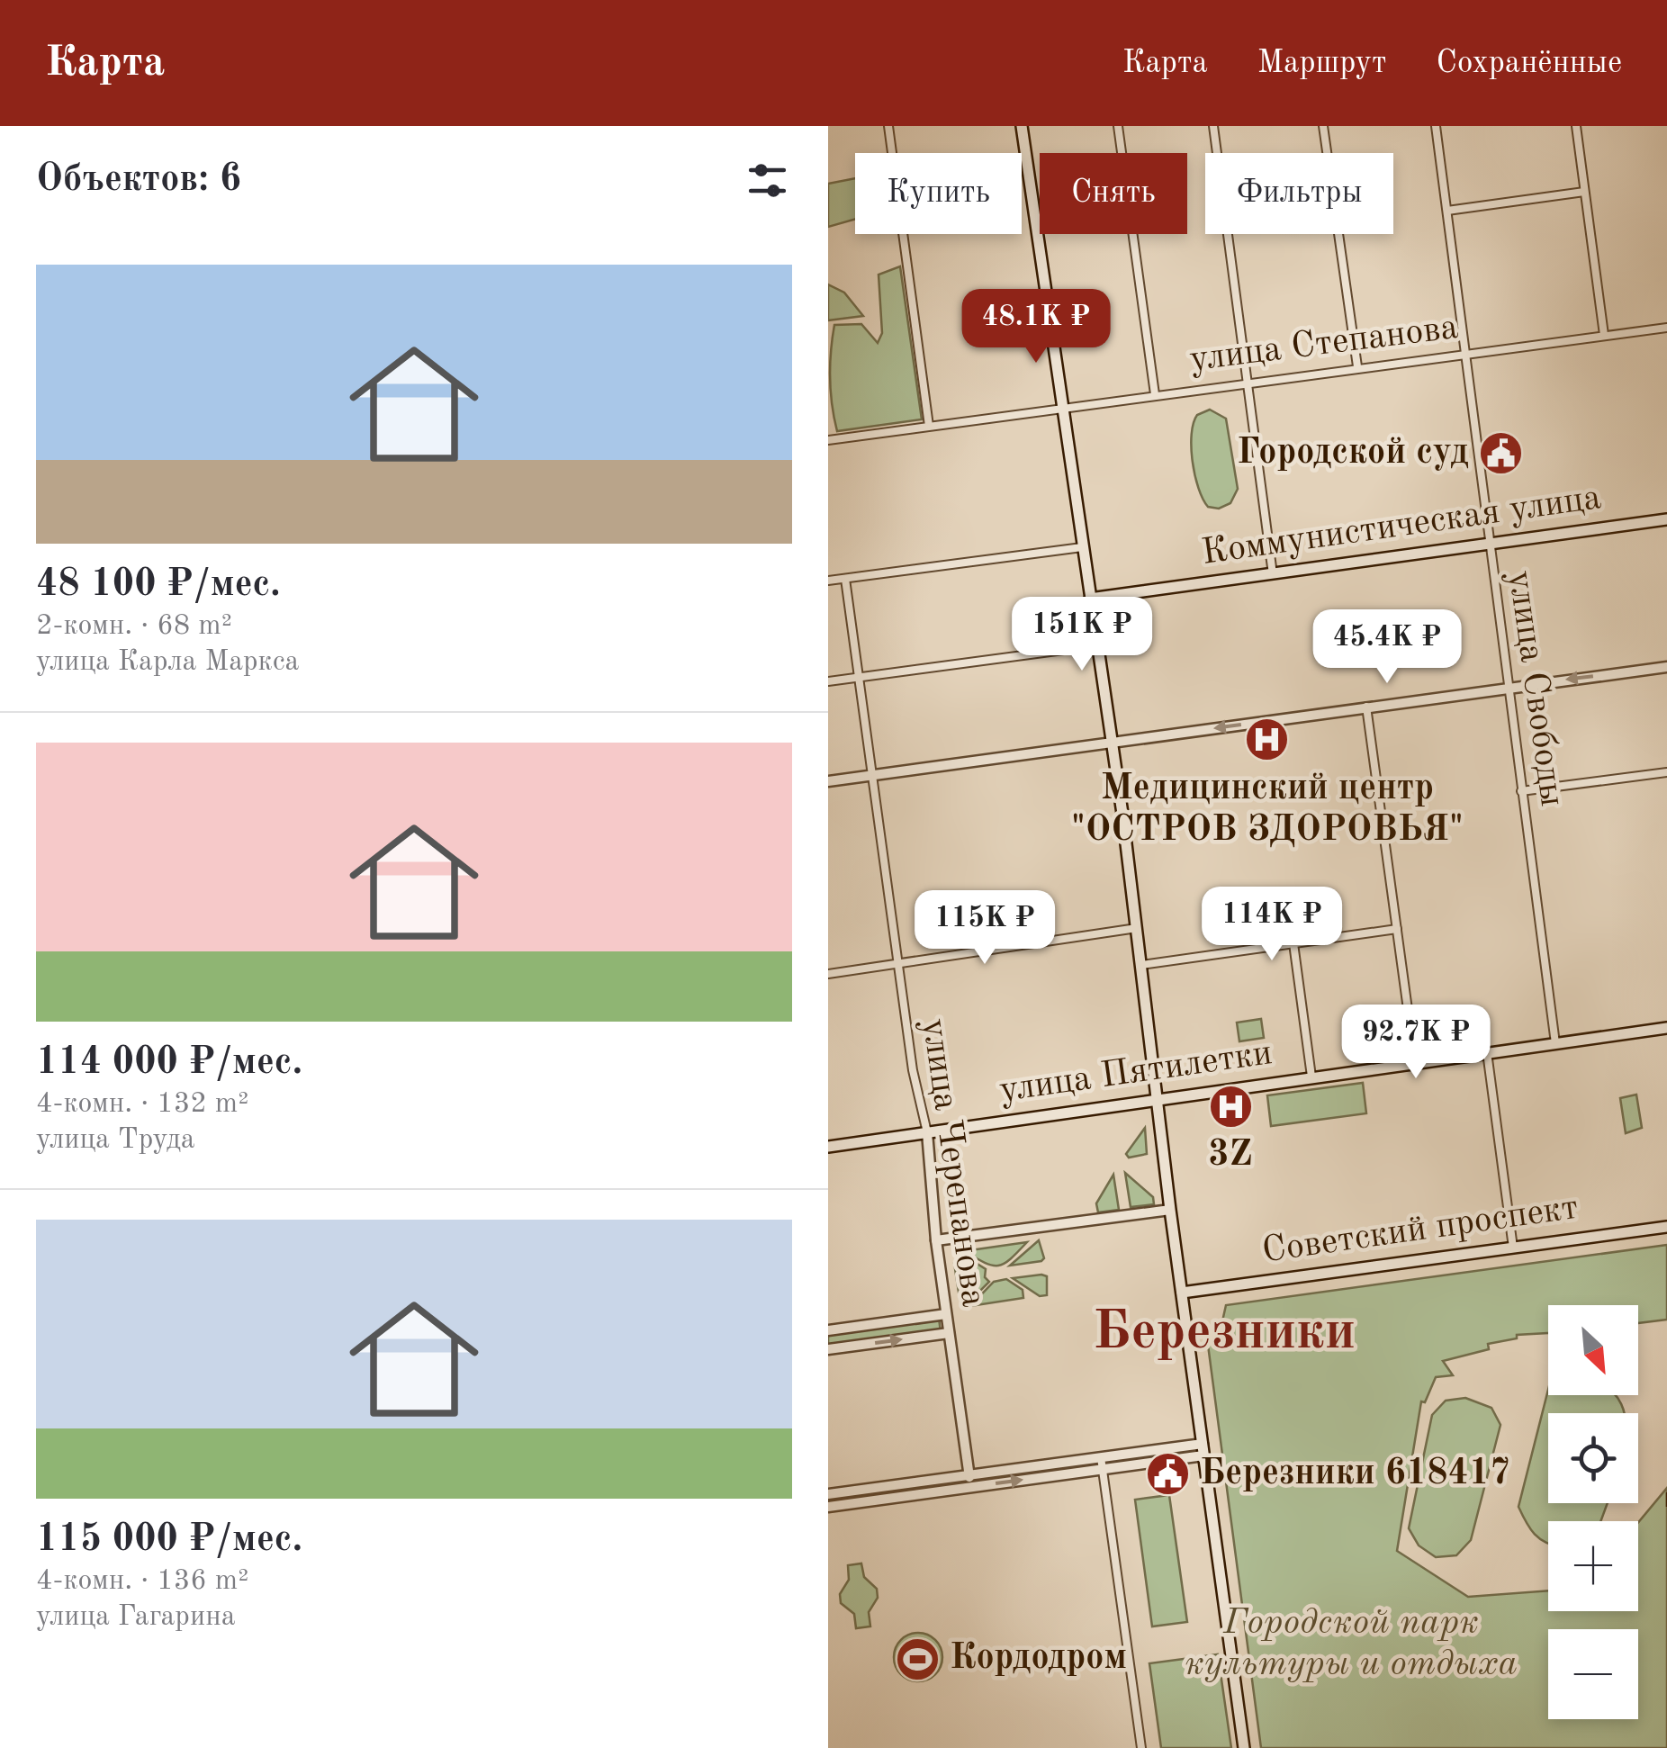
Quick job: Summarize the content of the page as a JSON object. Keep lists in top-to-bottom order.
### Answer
{
  "streets": {
    "main road": ["Коммунистическая улица", "улица Пятилетки", "Советский проспект"],
    "street": ["улица Степанова", "улица Свободы", "улица Черепанова"]
  },
  "crossings": [
    ["улица Степанова", "улица Свободы"],
    ["Коммунистическая улица", "улица Свободы"],
    ["улица Свободы", "улица Пятилетки"],
    ["улица Пятилетки", "улица Черепанова"]
  ],
  "districts": ["Березники"],
  "parks": ["Городской парк культуры и отдыха"],
  "places": {
    "public building": ["Городской суд", "Березники 618417"],
    "hospital": ["Медицинский центр \"ОСТРОВ ЗДОРОВЬЯ\"", "3Z"],
    "sports": ["Кордодром"]
  },
  "north": "bottom right",
  "page": {
    "header": "Карта",
    "nav": ["Карта", "Маршрут", "Сохранённые"],
    "heading": "Объектов: 6",
    "chip": ["Купить", "Снять", "Фильтры"],
    "list": [
      {
        "name": "48 100 ₽/мес.",
        "note": "2-комн. · 68 m² · улица Карла Маркса"
      },
      {
        "name": "114 000 ₽/мес.",
        "note": "4-комн. · 132 m² · улица Труда"
      },
      {
        "name": "115 000 ₽/мес.",
        "note": "4-комн. · 136 m² · улица Гагарина"
      }
    ],
    "price": [
      "48.1K ₽",
      "151K ₽",
      "45.4K ₽",
      "114K ₽",
      "115K ₽",
      "92.7K ₽"
    ],
    "map_buttons": ["+", "−"]
  }
}
